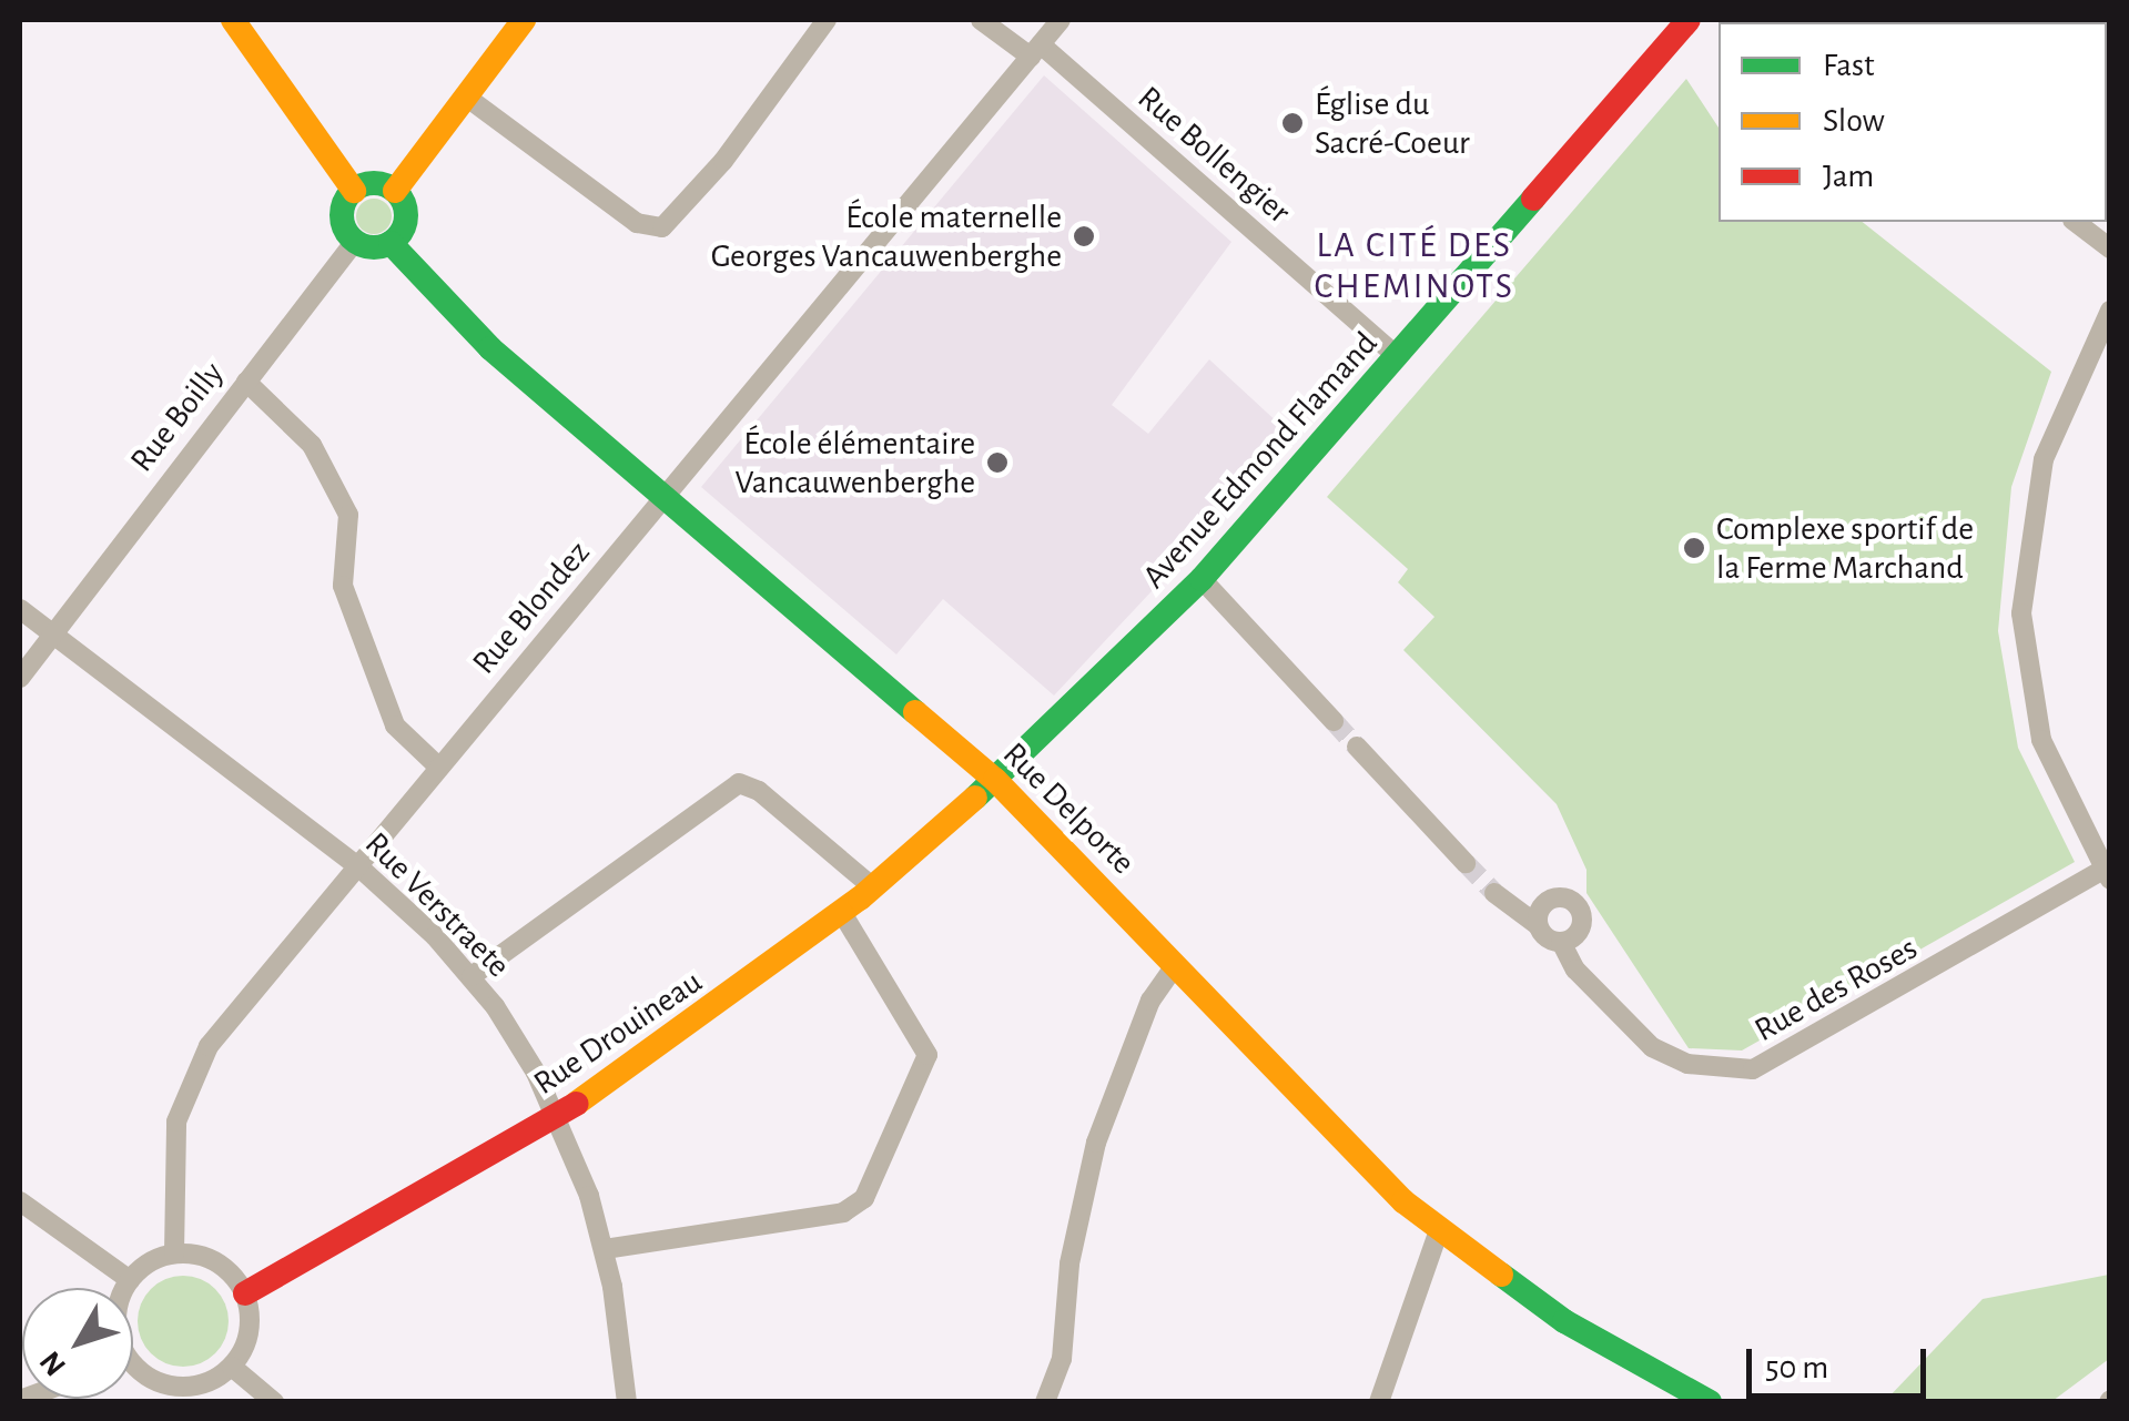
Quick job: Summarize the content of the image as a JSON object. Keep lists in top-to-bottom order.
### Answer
{
  "streets": {
    "street": [
      "Rue Bollengier",
      "Rue Boilly",
      "Avenue Edmond Flamand",
      "Rue Blondez",
      "Rue Delporte",
      "Rue Verstraete",
      "Rue des Roses",
      "Rue Drouineau"
    ]
  },
  "crossings": [
    ["Rue Bollengier", "Avenue Edmond Flamand"],
    ["Rue Bollengier", "Rue Blondez"],
    ["Rue Boilly", "Rue Delporte"],
    ["Rue Boilly", "Rue Verstraete"],
    ["Avenue Edmond Flamand", "Rue Delporte"],
    ["Avenue Edmond Flamand", "Rue Drouineau"],
    ["Rue Blondez", "Rue Delporte"],
    ["Rue Blondez", "Rue Verstraete"],
    ["Rue Delporte", "Rue Drouineau"],
    ["Rue Verstraete", "Rue Drouineau"]
  ],
  "districts": ["LA CITÉ DES CHEMINOTS"],
  "places": [
    "Église du Sacré-Coeur",
    "École maternelle Georges Vancauwenberghe",
    "École élémentaire Vancauwenberghe",
    "Complexe sportif de la Ferme Marchand"
  ],
  "legend": ["Fast", "Slow", "Jam"],
  "scale_bar": "50 m",
  "north": "bottom left"
}
